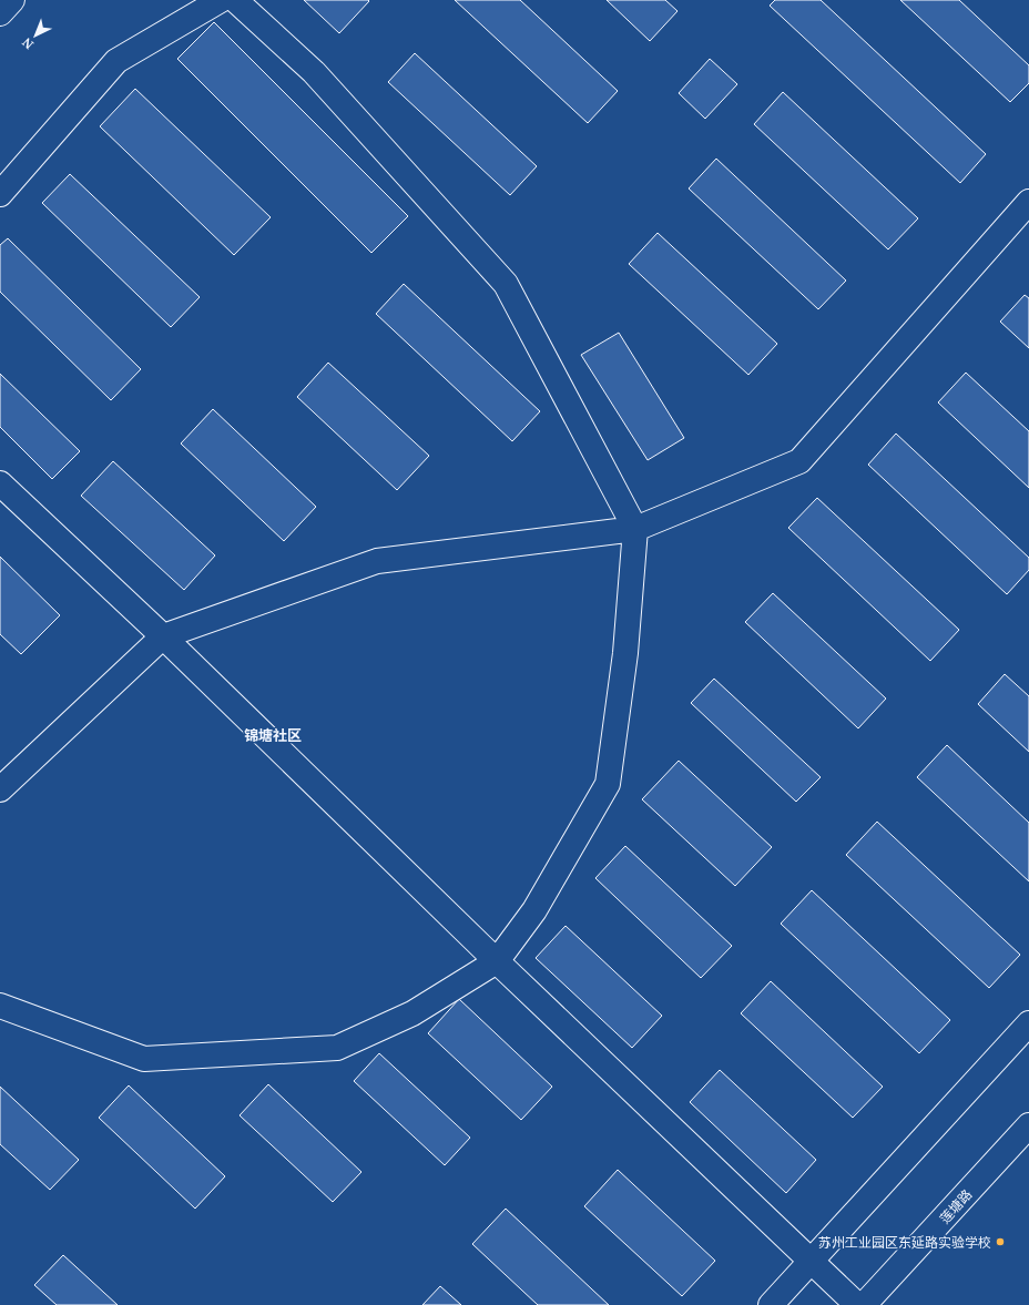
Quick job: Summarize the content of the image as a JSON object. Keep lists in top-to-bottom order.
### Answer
{
  "streets": {
    "street": ["莲塘路"]
  },
  "districts": ["锦塘社区"],
  "places": ["苏州工业园区东延路实验学校"],
  "north": "bottom left"
}
